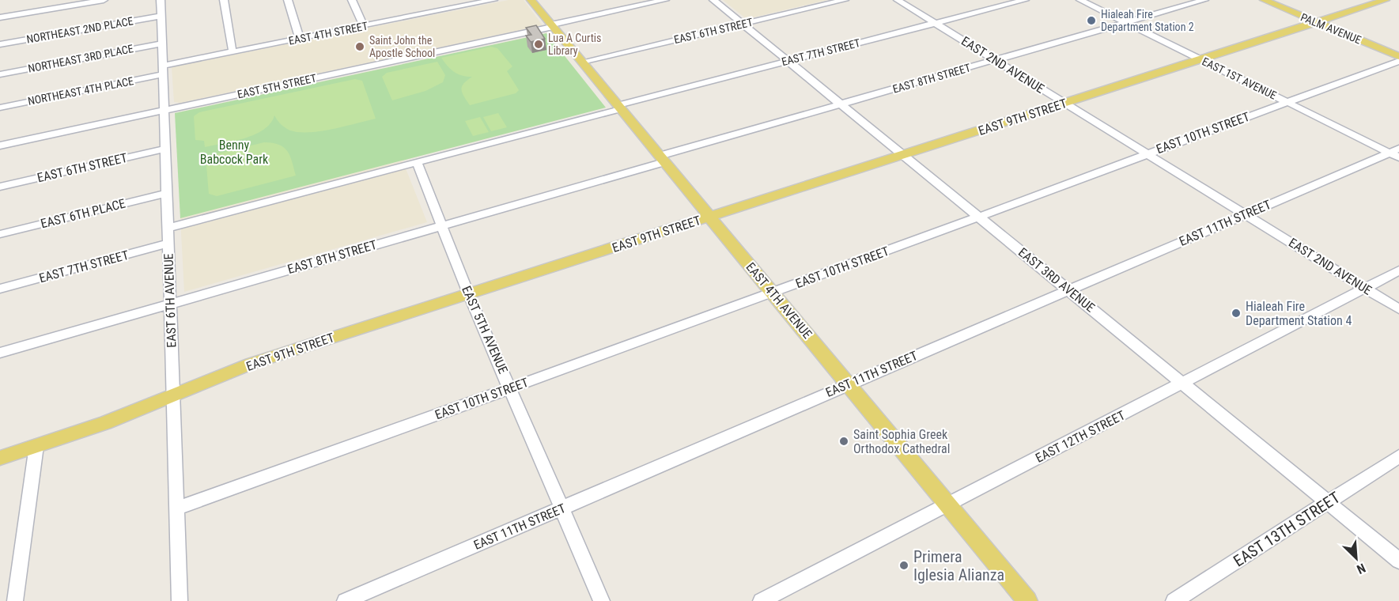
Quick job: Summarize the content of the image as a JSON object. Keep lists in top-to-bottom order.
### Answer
{
  "streets": {
    "main road": ["PALM AVENUE", "EAST 9TH STREET", "EAST 4TH AVENUE"],
    "street": [
      "NORTHEAST 2ND PLACE",
      "EAST 6TH STREET",
      "EAST 4TH STREET",
      "EAST 7TH STREET",
      "NORTHEAST 3RD PLACE",
      "EAST 2ND AVENUE",
      "EAST 8TH STREET",
      "EAST 1ST AVENUE",
      "EAST 5TH STREET",
      "NORTHEAST 4TH PLACE",
      "EAST 10TH STREET",
      "EAST 6TH PLACE",
      "EAST 11TH STREET",
      "EAST 3RD AVENUE",
      "EAST 6TH AVENUE",
      "EAST 5TH AVENUE",
      "EAST 12TH STREET",
      "EAST 13TH STREET"
    ]
  },
  "crossings": [
    ["PALM AVENUE", "EAST 9TH STREET"],
    ["NORTHEAST 2ND PLACE", "EAST 6TH AVENUE"],
    ["EAST 6TH STREET", "EAST 3RD AVENUE"],
    ["EAST 6TH STREET", "EAST 6TH AVENUE"],
    ["EAST 6TH STREET", "EAST 4TH AVENUE"],
    ["EAST 4TH STREET", "NORTHEAST 4TH PLACE"],
    ["EAST 4TH STREET", "EAST 6TH AVENUE"],
    ["EAST 7TH STREET", "EAST 2ND AVENUE"],
    ["EAST 7TH STREET", "EAST 3RD AVENUE"],
    ["EAST 7TH STREET", "EAST 6TH AVENUE"],
    ["EAST 7TH STREET", "EAST 4TH AVENUE"],
    ["EAST 7TH STREET", "EAST 5TH AVENUE"],
    ["NORTHEAST 3RD PLACE", "EAST 6TH AVENUE"],
    ["EAST 2ND AVENUE", "EAST 8TH STREET"],
    ["EAST 2ND AVENUE", "EAST 9TH STREET"],
    ["EAST 2ND AVENUE", "EAST 10TH STREET"],
    ["EAST 2ND AVENUE", "EAST 11TH STREET"],
    ["EAST 2ND AVENUE", "EAST 12TH STREET"],
    ["EAST 8TH STREET", "EAST 1ST AVENUE"],
    ["EAST 8TH STREET", "EAST 3RD AVENUE"],
    ["EAST 8TH STREET", "EAST 6TH AVENUE"],
    ["EAST 8TH STREET", "EAST 4TH AVENUE"],
    ["EAST 8TH STREET", "EAST 5TH AVENUE"],
    ["EAST 1ST AVENUE", "EAST 9TH STREET"],
    ["EAST 1ST AVENUE", "EAST 10TH STREET"],
    ["EAST 1ST AVENUE", "EAST 11TH STREET"],
    ["EAST 5TH STREET", "EAST 6TH AVENUE"],
    ["EAST 5TH STREET", "EAST 4TH AVENUE"],
    ["NORTHEAST 4TH PLACE", "EAST 6TH AVENUE"],
    ["EAST 9TH STREET", "EAST 3RD AVENUE"],
    ["EAST 9TH STREET", "EAST 6TH AVENUE"],
    ["EAST 9TH STREET", "EAST 4TH AVENUE"],
    ["EAST 9TH STREET", "EAST 5TH AVENUE"],
    ["EAST 10TH STREET", "EAST 3RD AVENUE"],
    ["EAST 10TH STREET", "EAST 6TH AVENUE"],
    ["EAST 10TH STREET", "EAST 4TH AVENUE"],
    ["EAST 10TH STREET", "EAST 5TH AVENUE"],
    ["EAST 6TH PLACE", "EAST 6TH AVENUE"],
    ["EAST 11TH STREET", "EAST 3RD AVENUE"],
    ["EAST 11TH STREET", "EAST 4TH AVENUE"],
    ["EAST 11TH STREET", "EAST 5TH AVENUE"],
    ["EAST 3RD AVENUE", "EAST 12TH STREET"],
    ["EAST 3RD AVENUE", "EAST 13TH STREET"],
    ["EAST 4TH AVENUE", "EAST 12TH STREET"]
  ],
  "parks": ["Benny Babcock Park"],
  "places": [
    "Hialeah Fire Department Station 2",
    "Lua A Curtis Library",
    "Saint John the Apostle School",
    "Hialeah Fire Department Station 4",
    "Saint Sophia Greek Orthodox Cathedral",
    "Primera Iglesia Alianza"
  ],
  "north": "bottom right"
}
